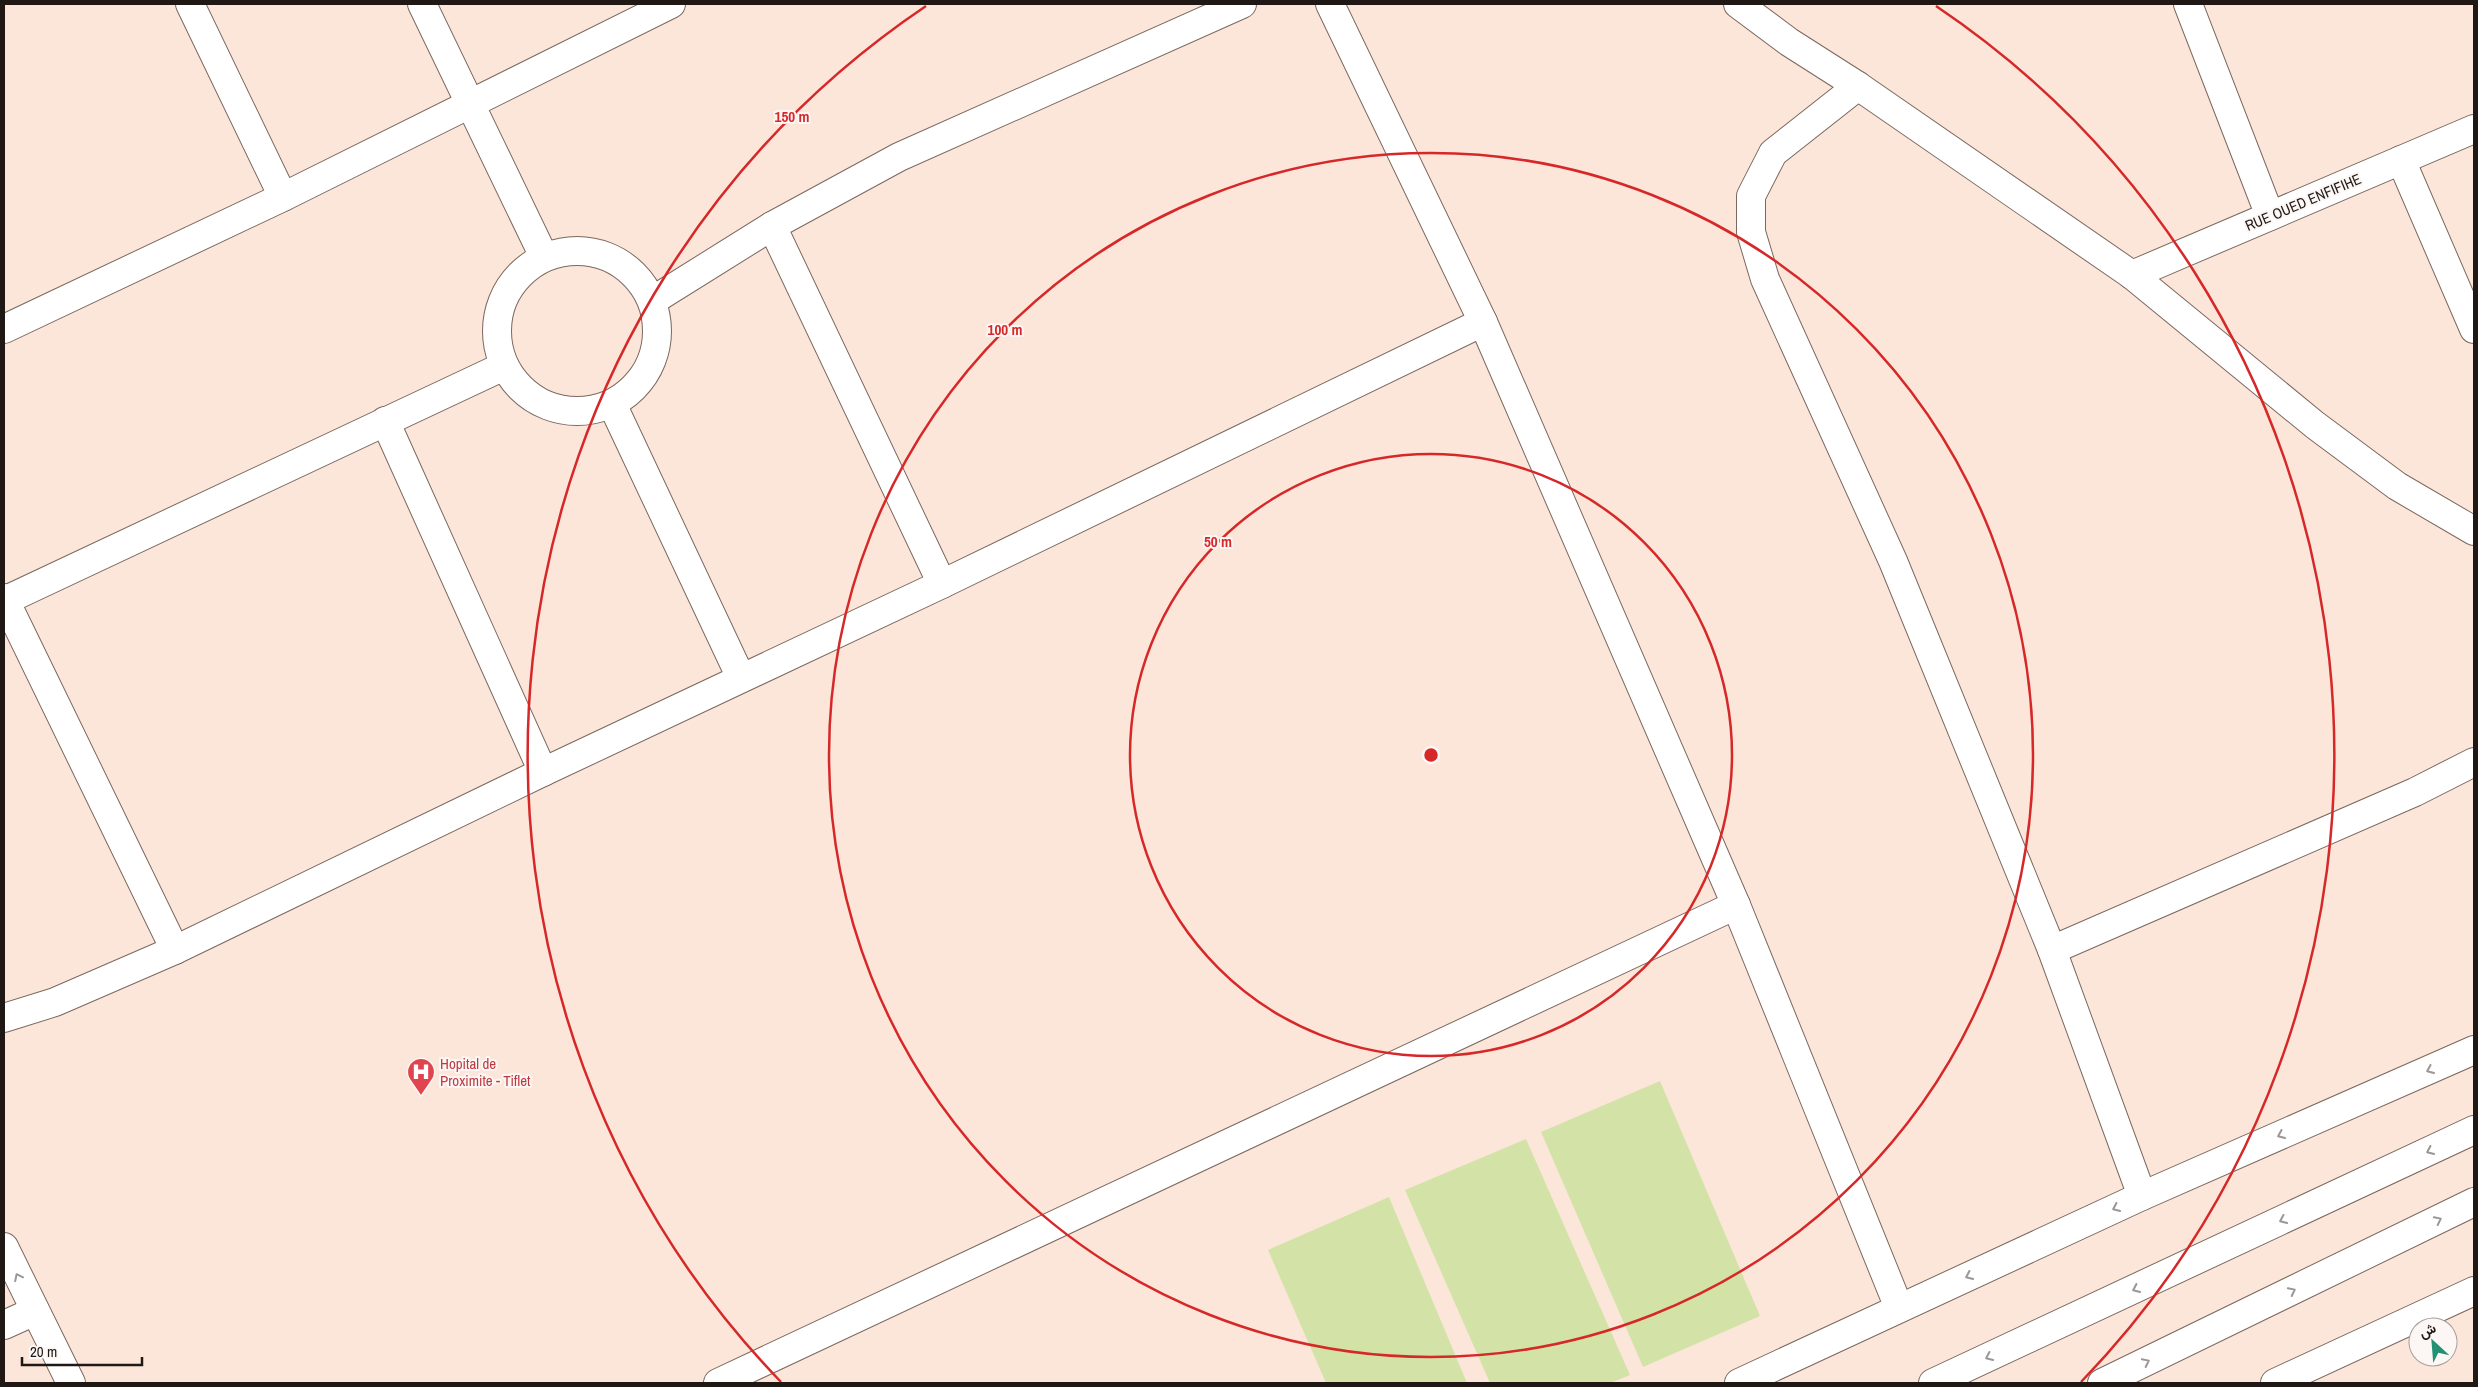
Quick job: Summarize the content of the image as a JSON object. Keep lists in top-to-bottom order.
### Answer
{
  "streets": {
    "street": ["RUE OUED ENFIFIHE"]
  },
  "places": {
    "hospital": ["Hopital de Proximite - Tiflet"]
  },
  "scale_bar": "20 m",
  "north": "top left",
  "rings": ["150 m", "100 m", "50 m"]
}
